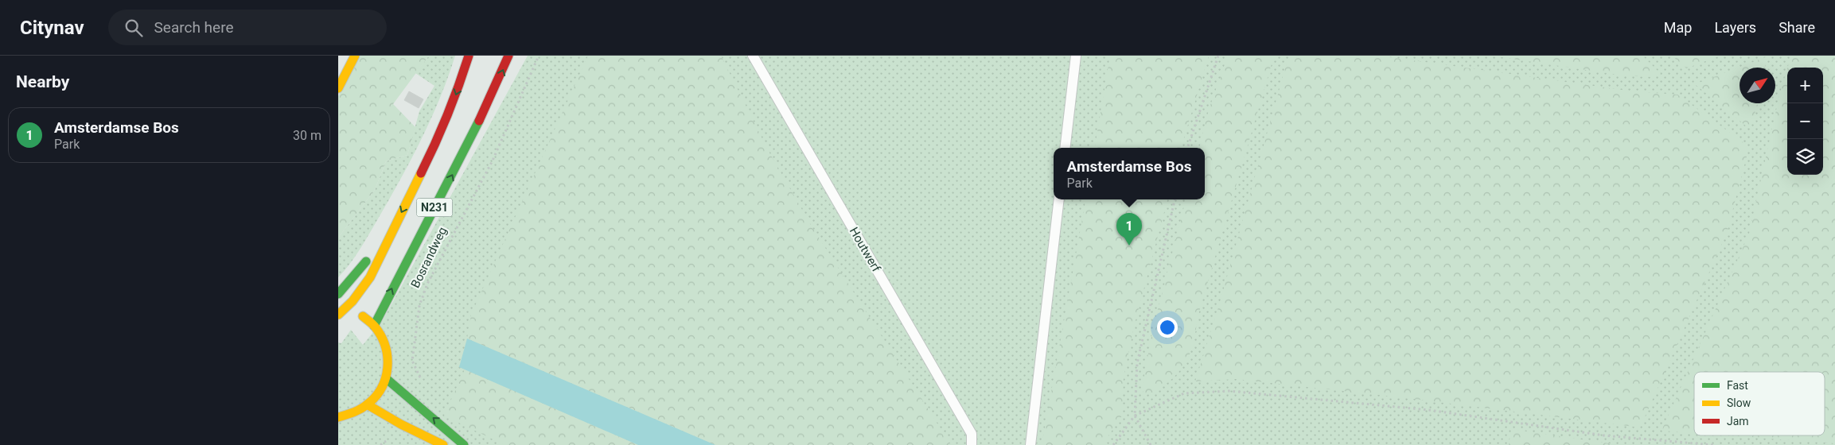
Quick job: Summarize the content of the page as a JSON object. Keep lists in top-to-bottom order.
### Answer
{
  "streets": {
    "main road": ["N231", "Bosrandweg"],
    "lane": ["Houtwerf"]
  },
  "legend": ["Fast", "Slow", "Jam"],
  "north": "top right",
  "page": {
    "header": "Citynav",
    "search": "Search here",
    "nav": ["Map", "Layers", "Share"],
    "heading": "Nearby",
    "map_buttons": ["+", "−"],
    "list": [
      {
        "mark": "1",
        "name": "Amsterdamse Bos",
        "note": "Park",
        "value": "30 m"
      }
    ],
    "popup": ["Amsterdamse Bos", "Park"],
    "pins": "1"
  }
}
